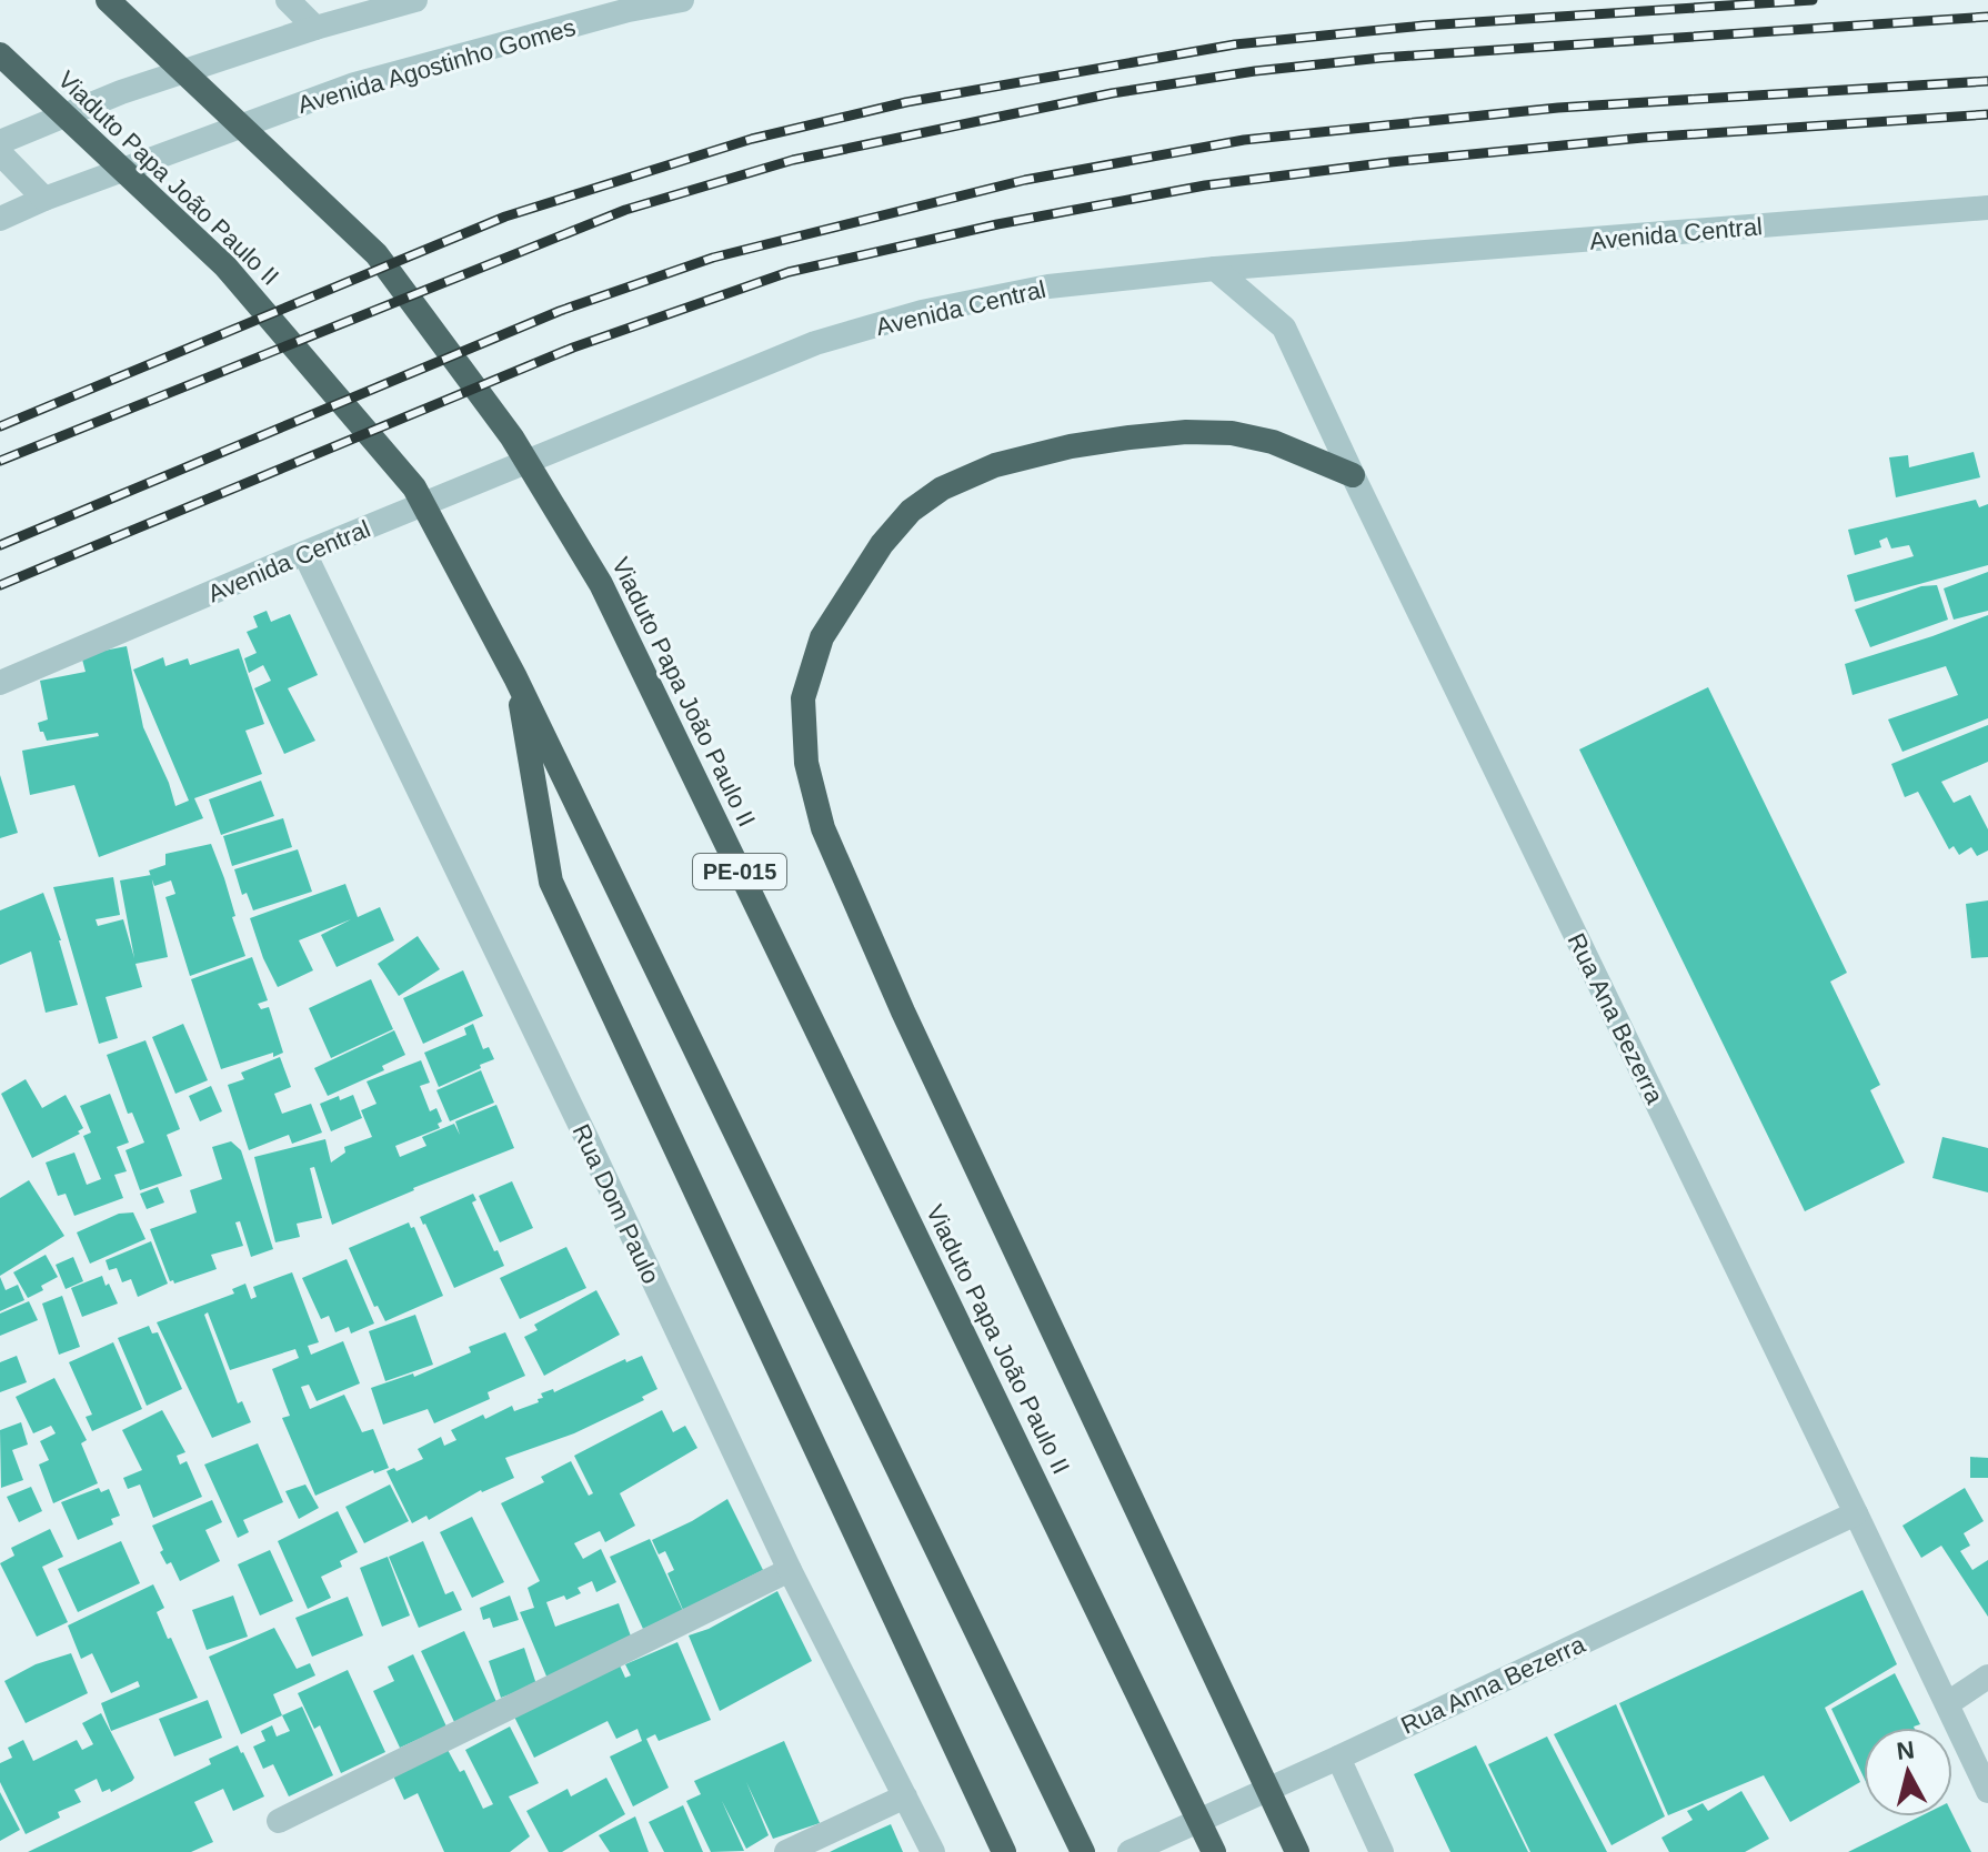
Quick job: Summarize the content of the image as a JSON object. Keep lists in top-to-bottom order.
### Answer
{
  "streets": {
    "highway": ["Viaduto Papa João Paulo II", "PE-015"],
    "street": [
      "Avenida Agostinho Gomes",
      "Avenida Central",
      "Rua Ana Bezerra",
      "Rua Dom Paulo",
      "Rua Anna Bezerra"
    ]
  },
  "crossings": [
    ["Avenida Central", "Rua Ana Bezerra"],
    ["Avenida Central", "Rua Dom Paulo"],
    ["Rua Ana Bezerra", "Rua Anna Bezerra"]
  ],
  "north": "top"
}
